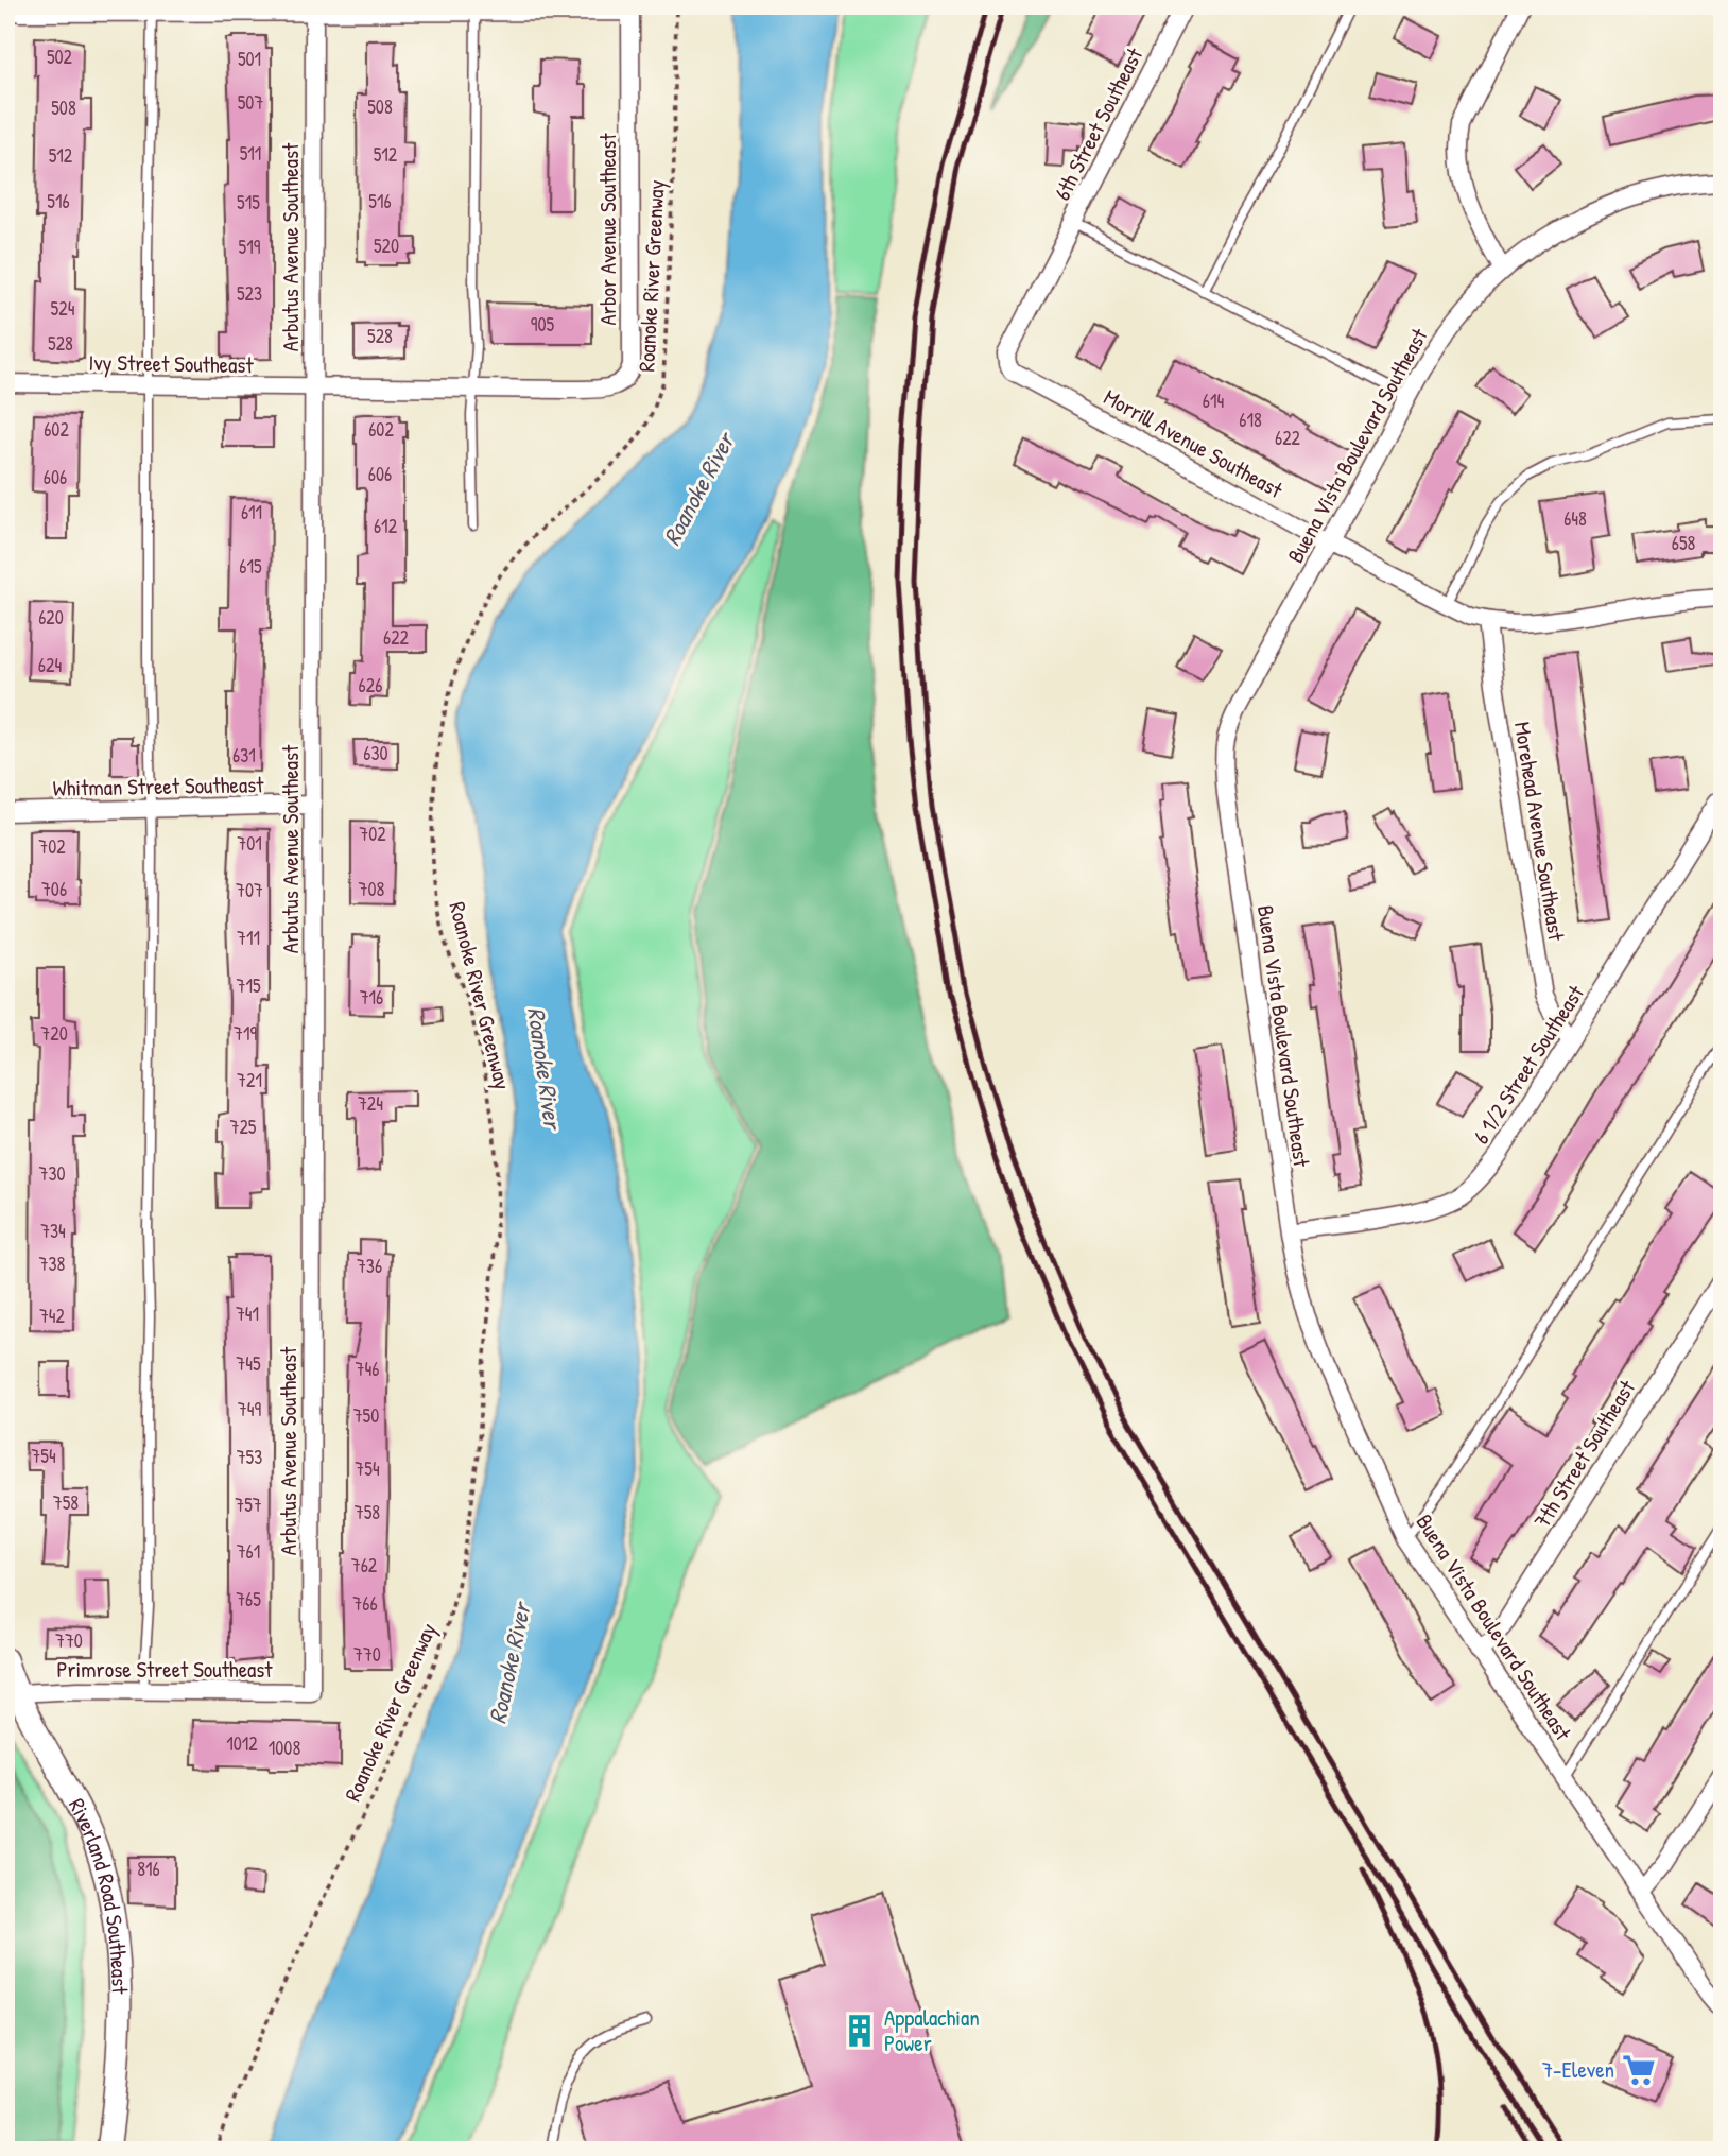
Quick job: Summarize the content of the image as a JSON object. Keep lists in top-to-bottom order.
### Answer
{
  "streets": {
    "main road": ["Riverland Road Southeast"],
    "street": [
      "6th Street Southeast",
      "Arbor Avenue Southeast",
      "Arbutus Avenue Southeast",
      "Ivy Street Southeast",
      "Morrill Avenue Southeast",
      "Buena Vista Boulevard Southeast",
      "Whitman Street Southeast",
      "Morehead Avenue Southeast",
      "6 1/2 Street Southeast",
      "7th Street Southeast",
      "Primrose Street Southeast"
    ],
    "path": ["Roanoke River Greenway"]
  },
  "crossings": [
    ["6th Street Southeast", "Morrill Avenue Southeast"],
    ["Arbor Avenue Southeast", "Ivy Street Southeast"],
    ["Arbutus Avenue Southeast", "Ivy Street Southeast"],
    ["Arbutus Avenue Southeast", "Whitman Street Southeast"],
    ["Arbutus Avenue Southeast", "Primrose Street Southeast"],
    ["Morrill Avenue Southeast", "Buena Vista Boulevard Southeast"],
    ["Morrill Avenue Southeast", "Morehead Avenue Southeast"],
    ["Buena Vista Boulevard Southeast", "6 1/2 Street Southeast"],
    ["Buena Vista Boulevard Southeast", "7th Street Southeast"],
    ["Morehead Avenue Southeast", "6 1/2 Street Southeast"],
    ["Primrose Street Southeast", "Riverland Road Southeast"]
  ],
  "water": ["Roanoke River"],
  "places": {
    "building": ["Appalachian Power"],
    "supermarket": ["7-Eleven"]
  },
  "house_numbers": [
    "502",
    "501",
    "507",
    "508",
    "508",
    "511",
    "512",
    "512",
    "516",
    "516",
    "515",
    "520",
    "519",
    "523",
    "524",
    "905",
    "528",
    "528",
    "614",
    "618",
    "602",
    "602",
    "622",
    "606",
    "606",
    "611",
    "648",
    "612",
    "658",
    "615",
    "620",
    "622",
    "624",
    "626",
    "630",
    "631",
    "702",
    "701",
    "702",
    "706",
    "708",
    "707",
    "711",
    "715",
    "716",
    "720",
    "719",
    "721",
    "724",
    "725",
    "730",
    "734",
    "738",
    "736",
    "741",
    "742",
    "745",
    "746",
    "749",
    "750",
    "754",
    "753",
    "754",
    "758",
    "757",
    "758",
    "761",
    "762",
    "765",
    "766",
    "770",
    "770",
    "1012",
    "1008",
    "816"
  ]
}
